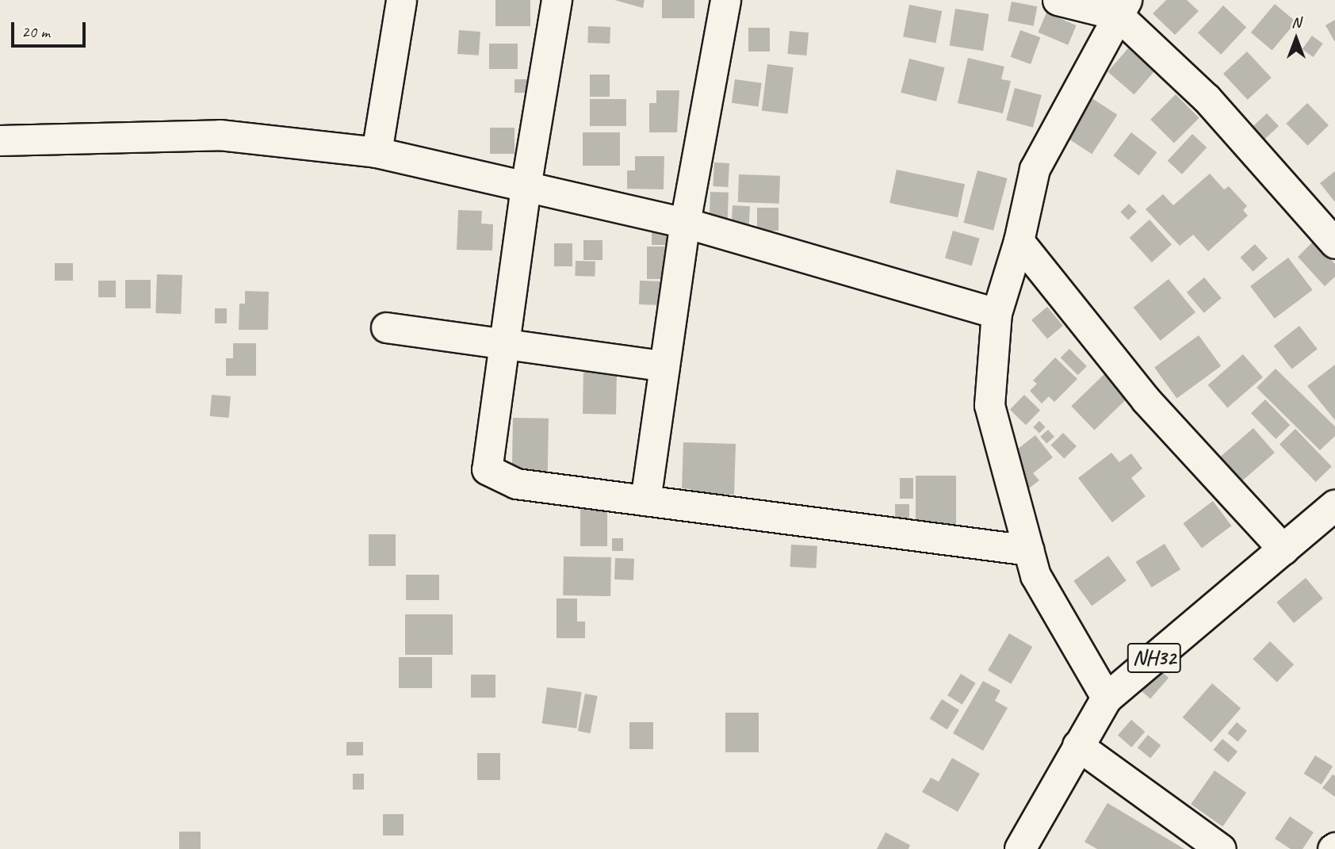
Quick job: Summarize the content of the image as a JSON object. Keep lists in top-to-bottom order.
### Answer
{
  "streets": {
    "highway": ["NH32"]
  },
  "scale_bar": "20 m",
  "north": "top"
}
